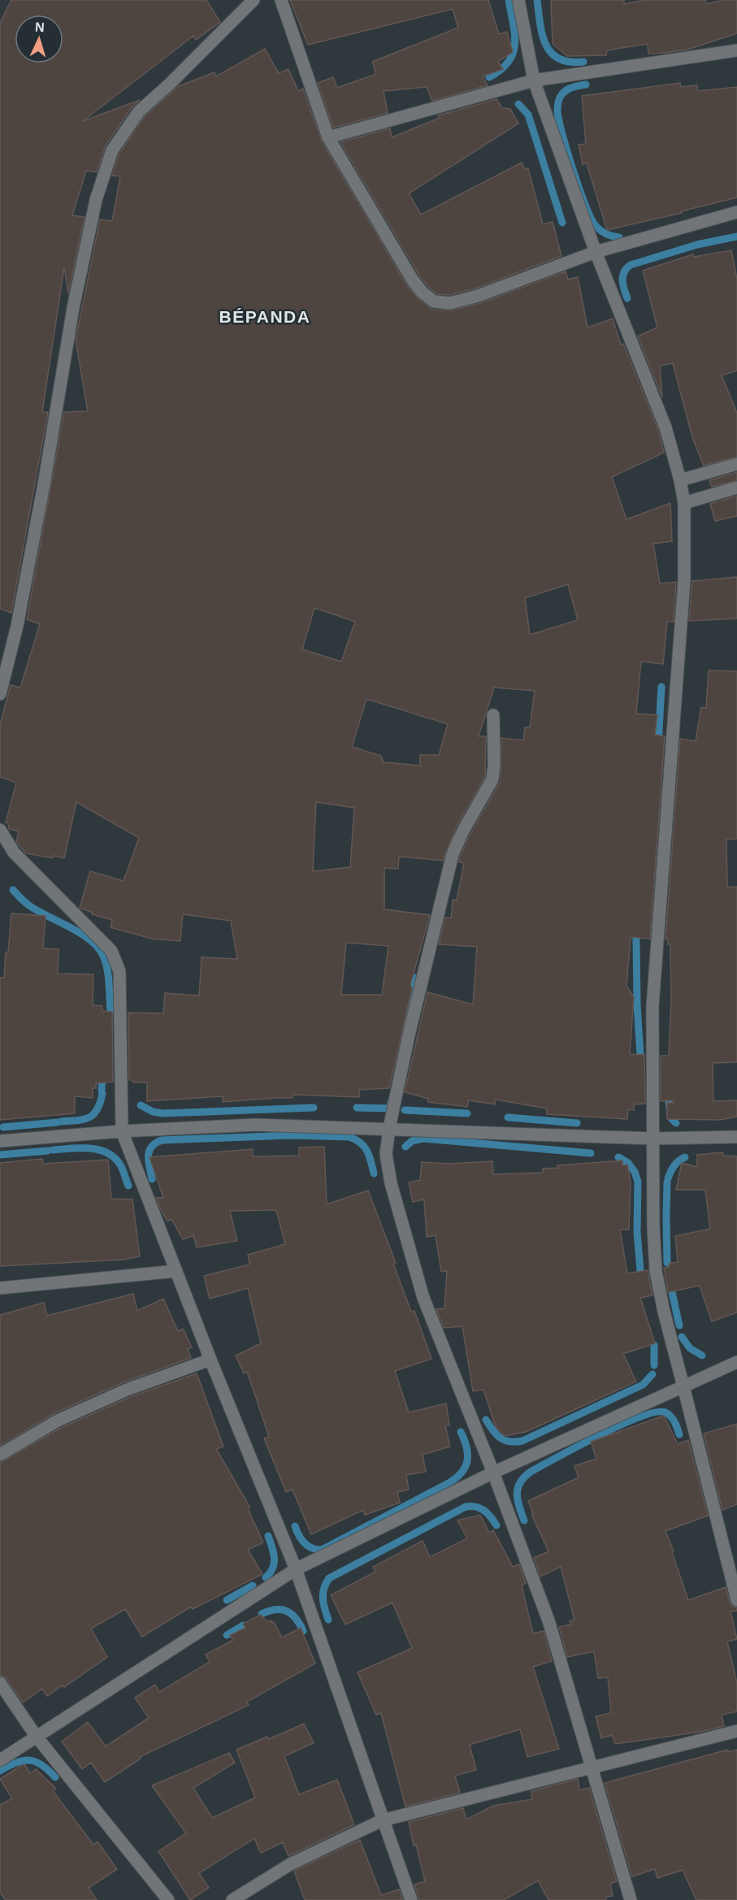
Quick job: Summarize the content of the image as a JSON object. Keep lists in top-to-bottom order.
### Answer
{
  "districts": ["BÉPANDA"],
  "north": "top"
}
